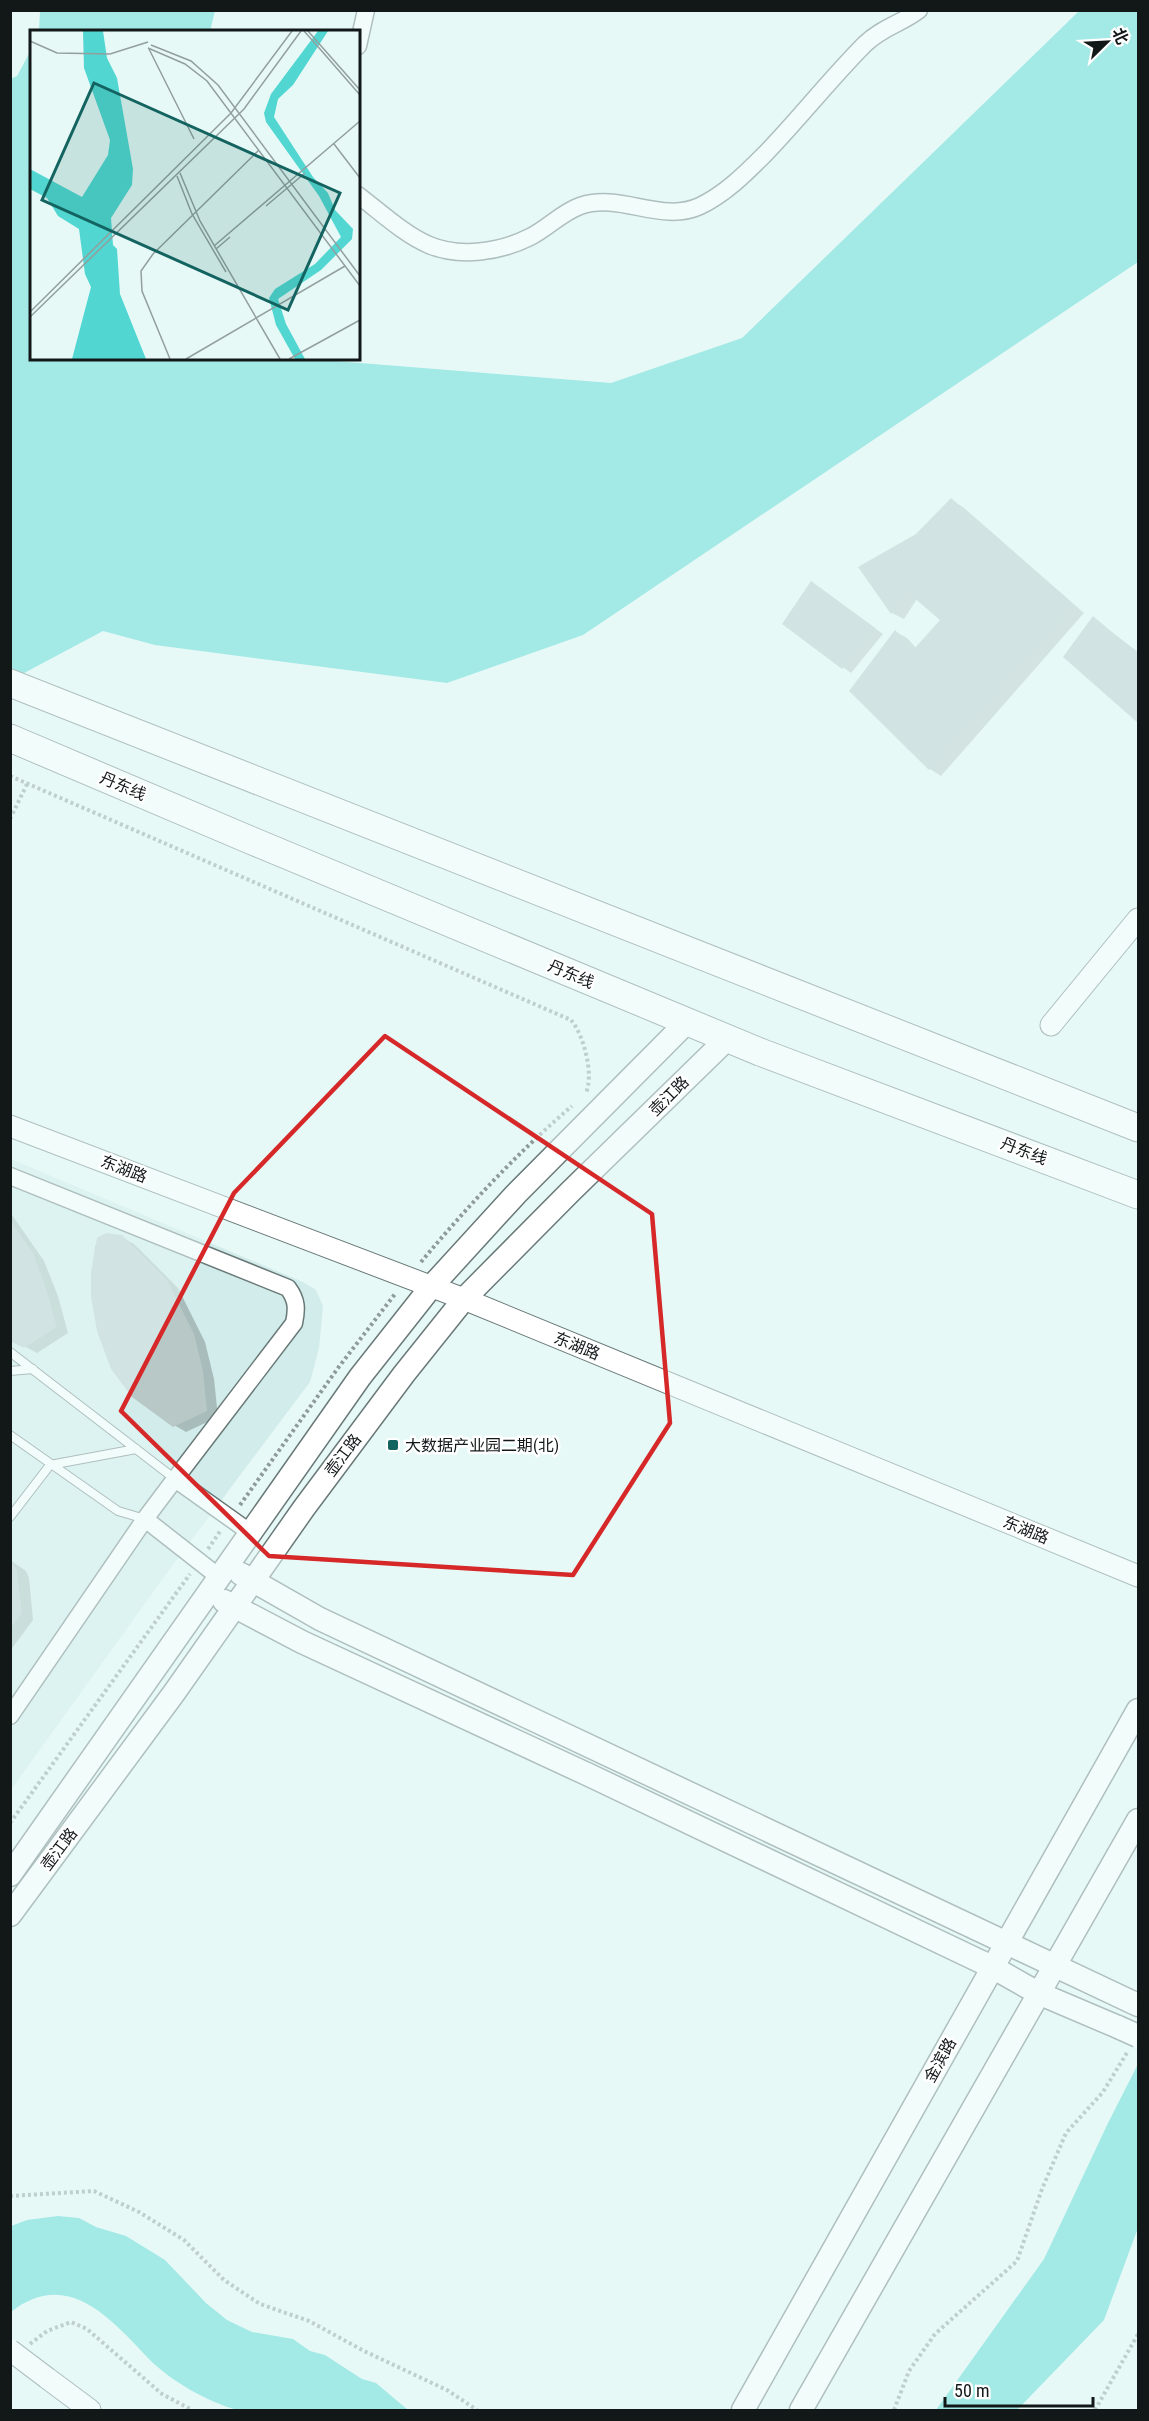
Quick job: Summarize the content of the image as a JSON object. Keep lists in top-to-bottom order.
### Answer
{
  "streets": {
    "highway": ["丹东线"],
    "main road": ["壶江路", "金滨路"],
    "street": ["东湖路"]
  },
  "crossings": [
    ["丹东线", "壶江路"],
    ["壶江路", "东湖路"]
  ],
  "places": {
    "transit": ["大数据产业园二期(北)"]
  },
  "scale_bar": "50 m",
  "north": "top right"
}
